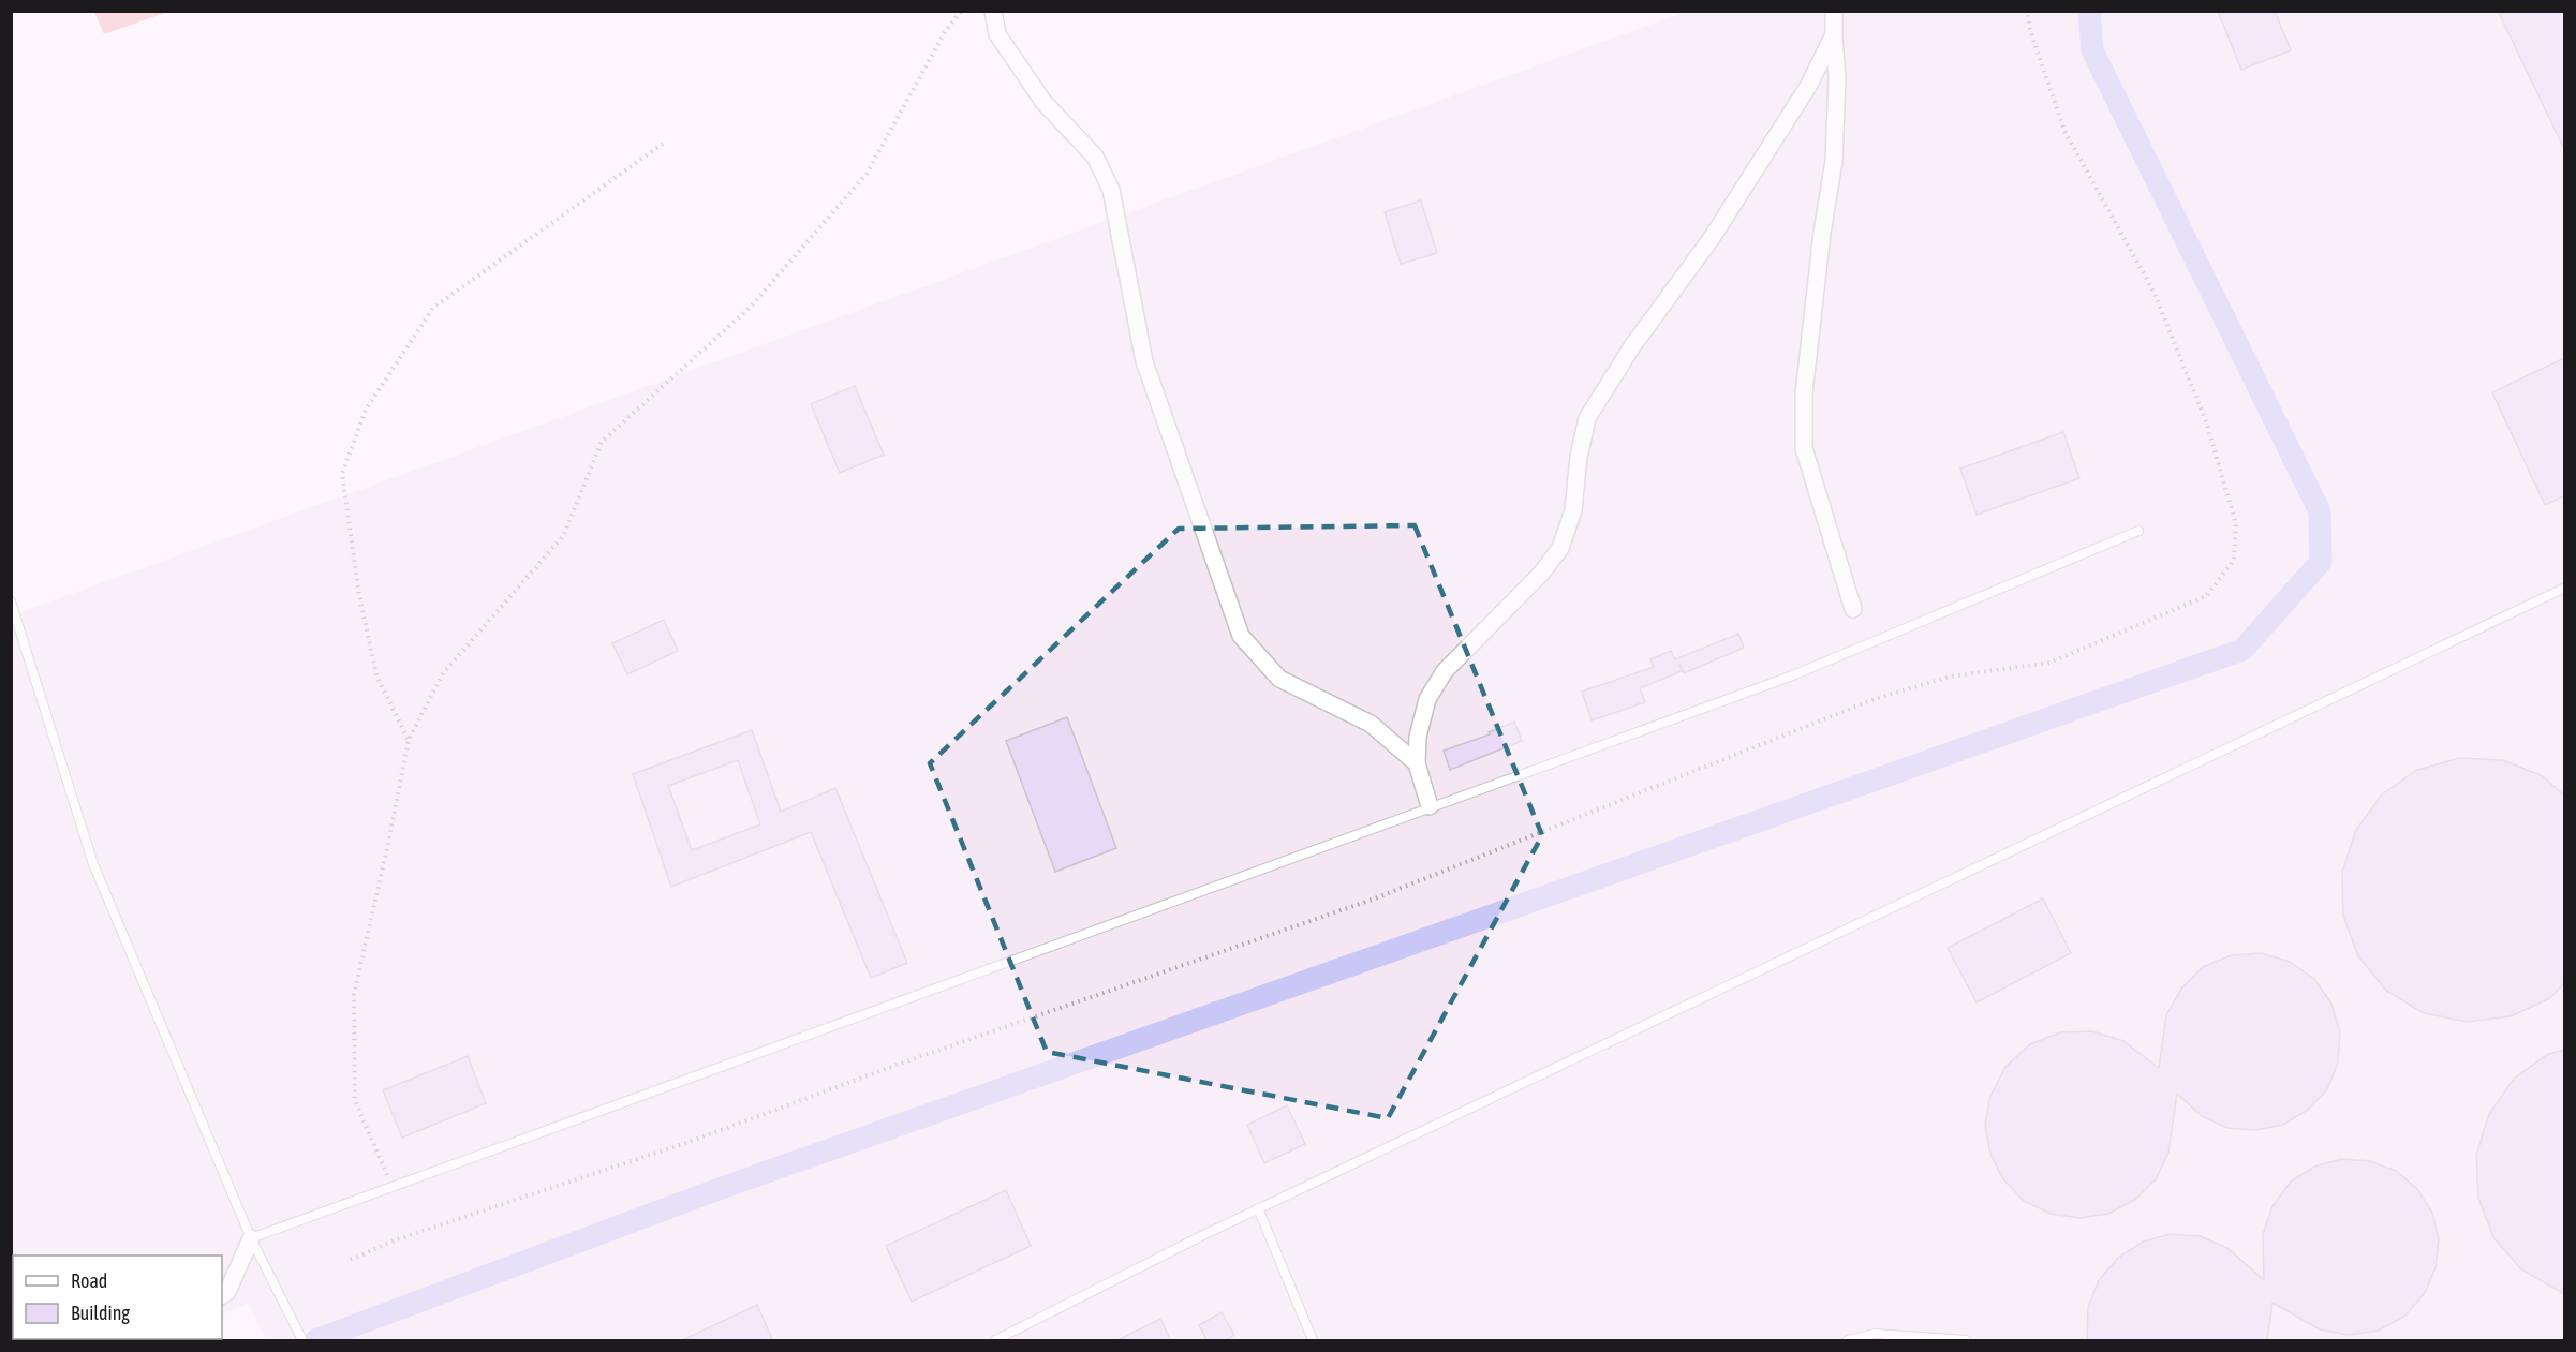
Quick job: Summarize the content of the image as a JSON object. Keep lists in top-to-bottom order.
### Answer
{
  "legend": ["Road", "Building"]
}
